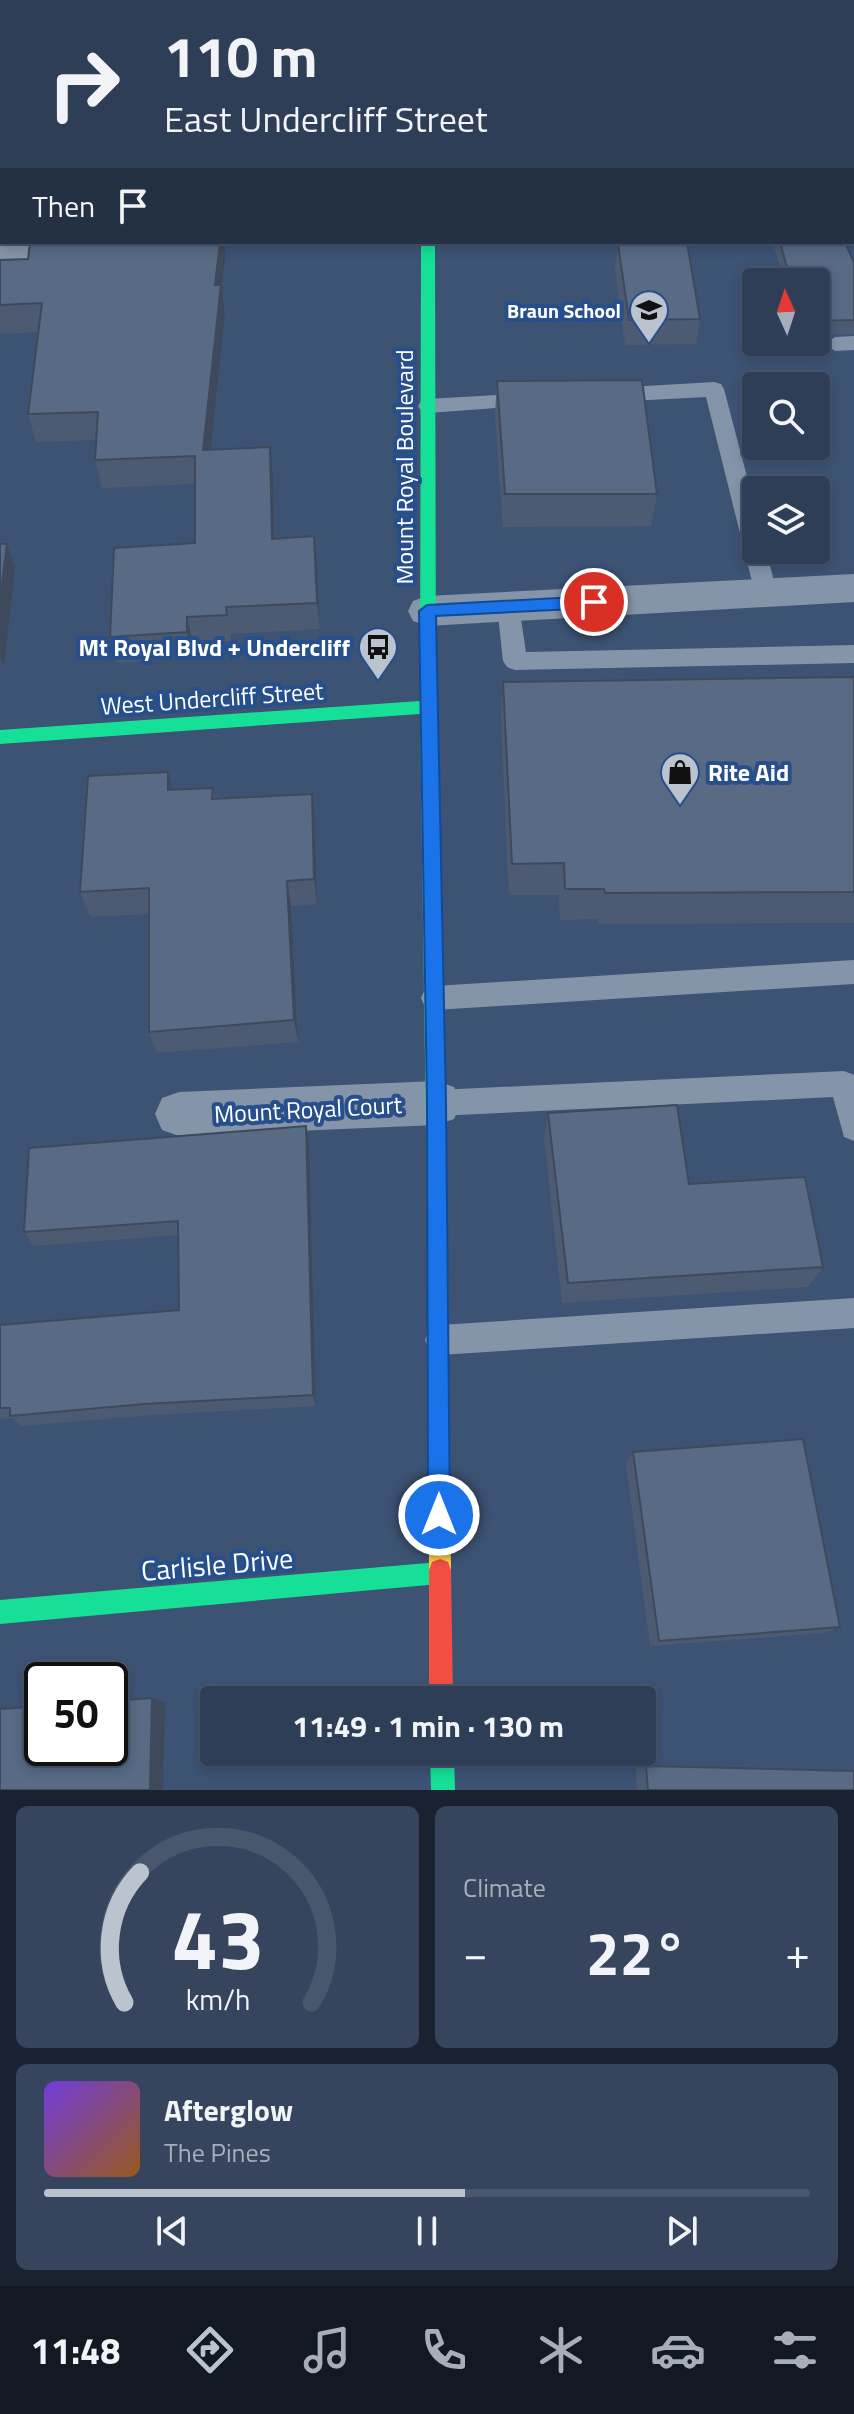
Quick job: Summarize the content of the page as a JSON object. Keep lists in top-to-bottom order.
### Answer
{
  "streets": {
    "main road": ["Mount Royal Boulevard", "West Undercliff Street", "Carlisle Drive"],
    "street": ["Mount Royal Court"]
  },
  "crossings": [
    ["Mount Royal Boulevard", "West Undercliff Street"],
    ["Mount Royal Boulevard", "Mount Royal Court"],
    ["Mount Royal Boulevard", "Carlisle Drive"]
  ],
  "places": {
    "school or university": ["Braun School"],
    "bus stop": ["Mt Royal Blvd + Undercliff"],
    "shop": ["Rite Aid"]
  },
  "north": "top",
  "page": {
    "turn": ["110 m", "East Undercliff Street"],
    "then": "Then",
    "limit": "50",
    "trip": "11:49 · 1 min · 130 m",
    "tile": "Climate",
    "heat": ["−", "22°", "+"],
    "song": ["Afterglow", "The Pines"],
    "tabs": "11:48",
    "gauge": ["43", "km/h"]
  }
}
